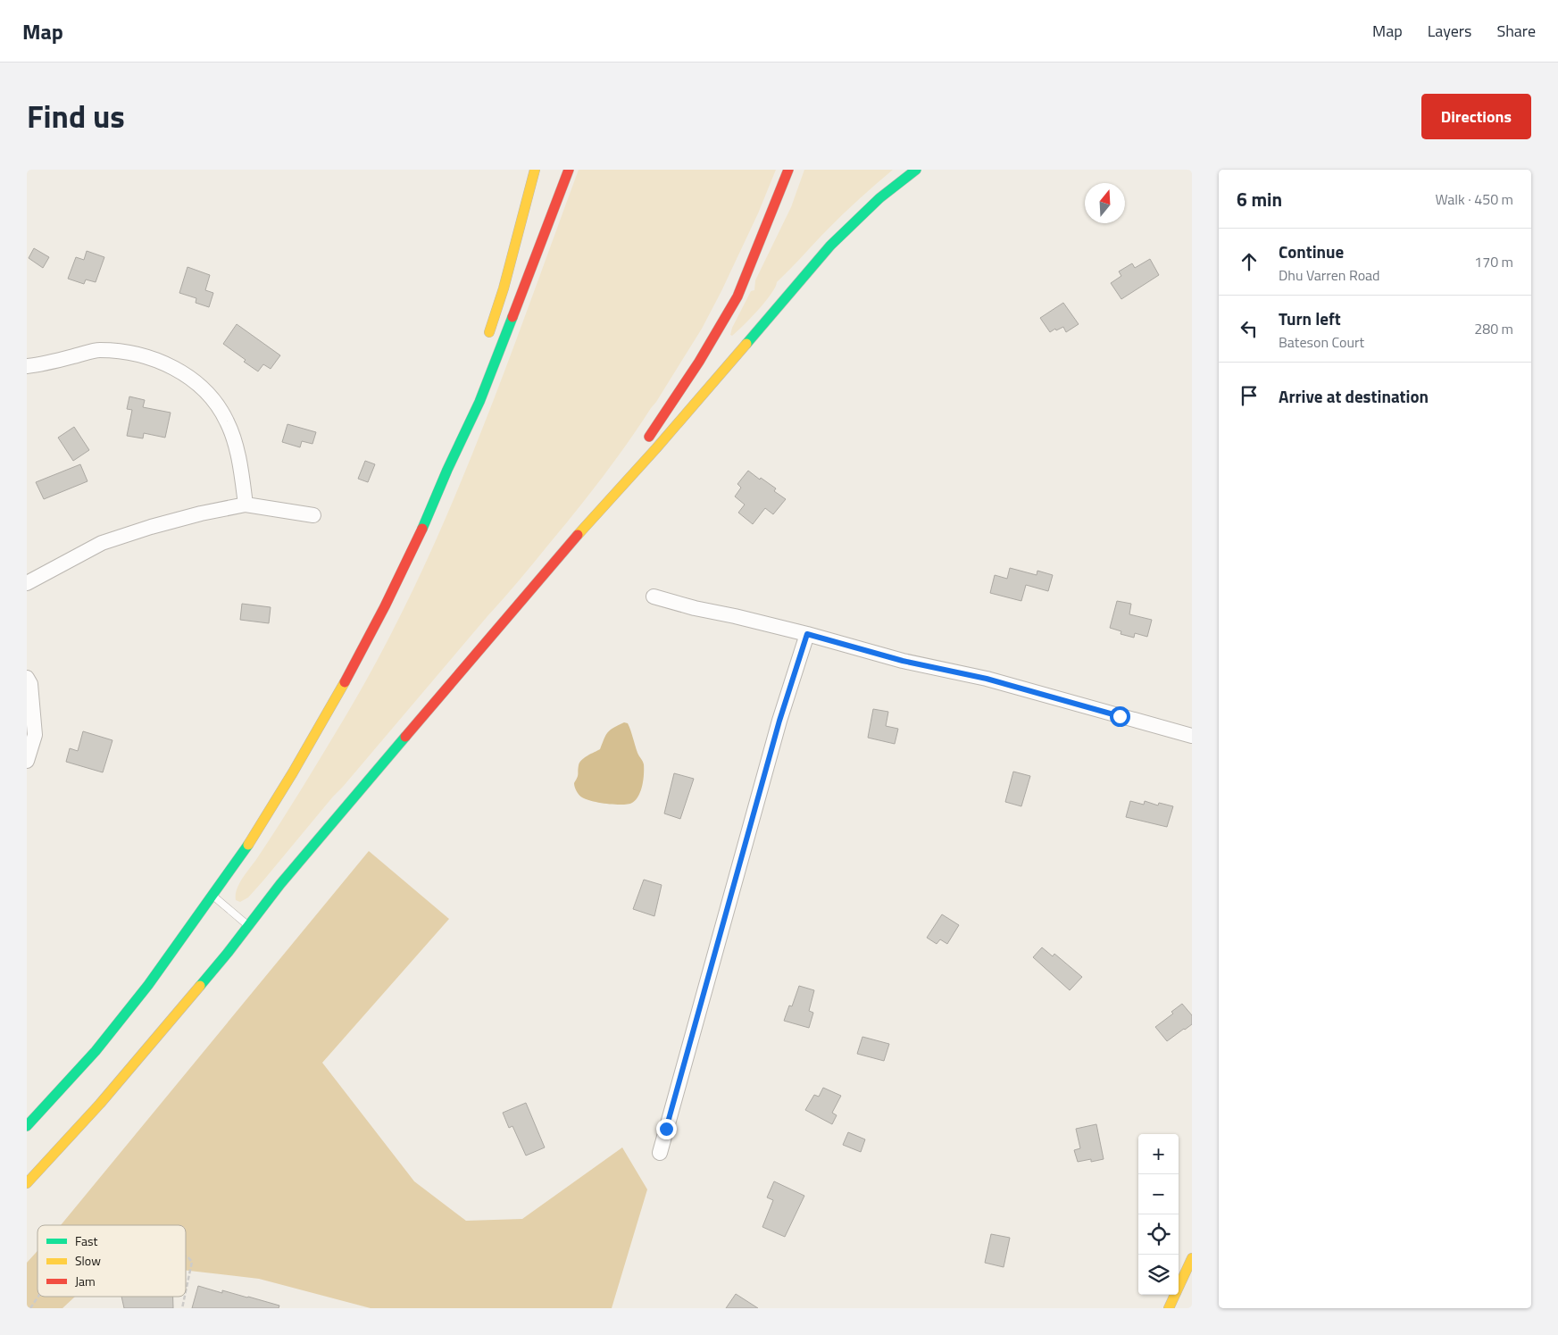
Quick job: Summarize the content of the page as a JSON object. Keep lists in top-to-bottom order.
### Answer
{
  "legend": ["Fast", "Slow", "Jam"],
  "north": "top",
  "page": {
    "header": "Map",
    "nav": ["Map", "Layers", "Share"],
    "title": "Find us",
    "buttons": "Directions",
    "heading": ["6 min", "Walk · 450 m"],
    "list": [
      ["Continue", "Dhu Varren Road", "170 m"],
      ["Turn left", "Bateson Court", "280 m"],
      "Arrive at destination"
    ],
    "map_buttons": ["+", "−"]
  }
}
